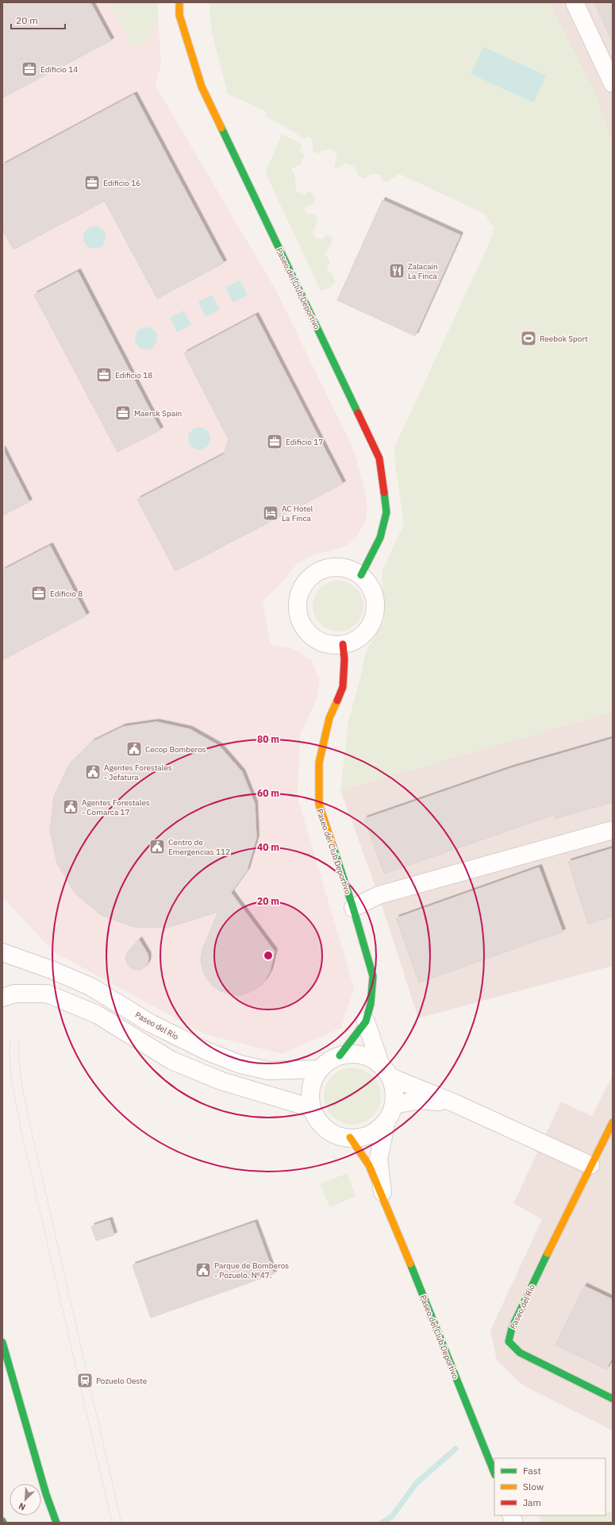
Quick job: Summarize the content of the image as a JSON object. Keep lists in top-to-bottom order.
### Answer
{
  "streets": {
    "main road": ["Paseo del Club Deportivo", "Paseo del Río"]
  },
  "crossings": [
    ["Paseo del Club Deportivo", "Paseo del Río"]
  ],
  "places": {
    "office": [
      "Edificio 14",
      "Edificio 16",
      "Edificio 18",
      "Maersk Spain",
      "Edificio 17",
      "Edificio 8"
    ],
    "restaurant": ["Zalacaín La Finca"],
    "sports": ["Reebok Sport"],
    "hotel": ["AC Hotel La Finca"],
    "public building": [
      "Cecop Bomberos",
      "Agentes Forestales - Jefatura",
      "Agentes Forestales - Comarca 17",
      "Centro de Emergencias 112",
      "Parque de Bomberos - Pozuelo. Nº47."
    ],
    "station": ["Pozuelo Oeste"]
  },
  "legend": ["Fast", "Slow", "Jam"],
  "scale_bar": "20 m",
  "north": "bottom left",
  "rings": [
    "80 m",
    "60 m",
    "40 m",
    "20 m"
  ]
}
